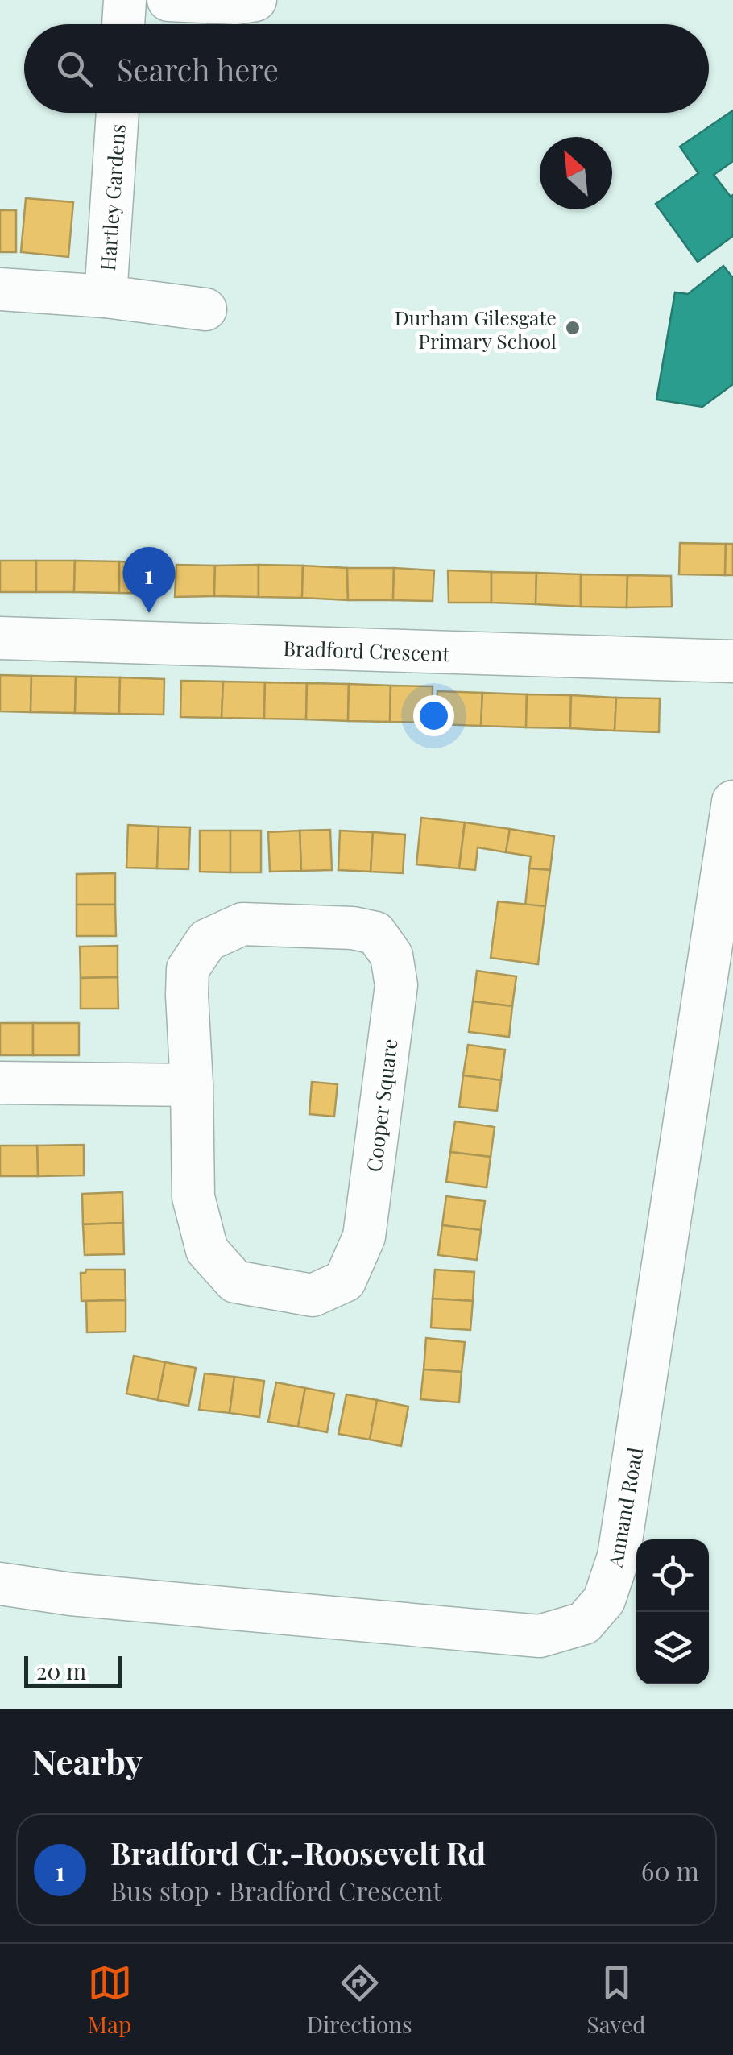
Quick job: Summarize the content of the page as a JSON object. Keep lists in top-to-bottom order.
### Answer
{
  "streets": {
    "street": [
      "Hartley Gardens",
      "Bradford Crescent",
      "Cooper Square",
      "Annand Road"
    ]
  },
  "places": ["Durham Gilesgate Primary School"],
  "scale_bar": "20 m",
  "north": "top left",
  "page": {
    "search": "Search here",
    "pins": "1",
    "scale": "20 m",
    "heading": "Nearby",
    "list": [
      {
        "mark": "1",
        "name": "Bradford Cr.-Roosevelt Rd",
        "note": "Bus stop · Bradford Crescent",
        "value": "60 m"
      }
    ],
    "nav": ["Map", "Directions", "Saved"]
  }
}
